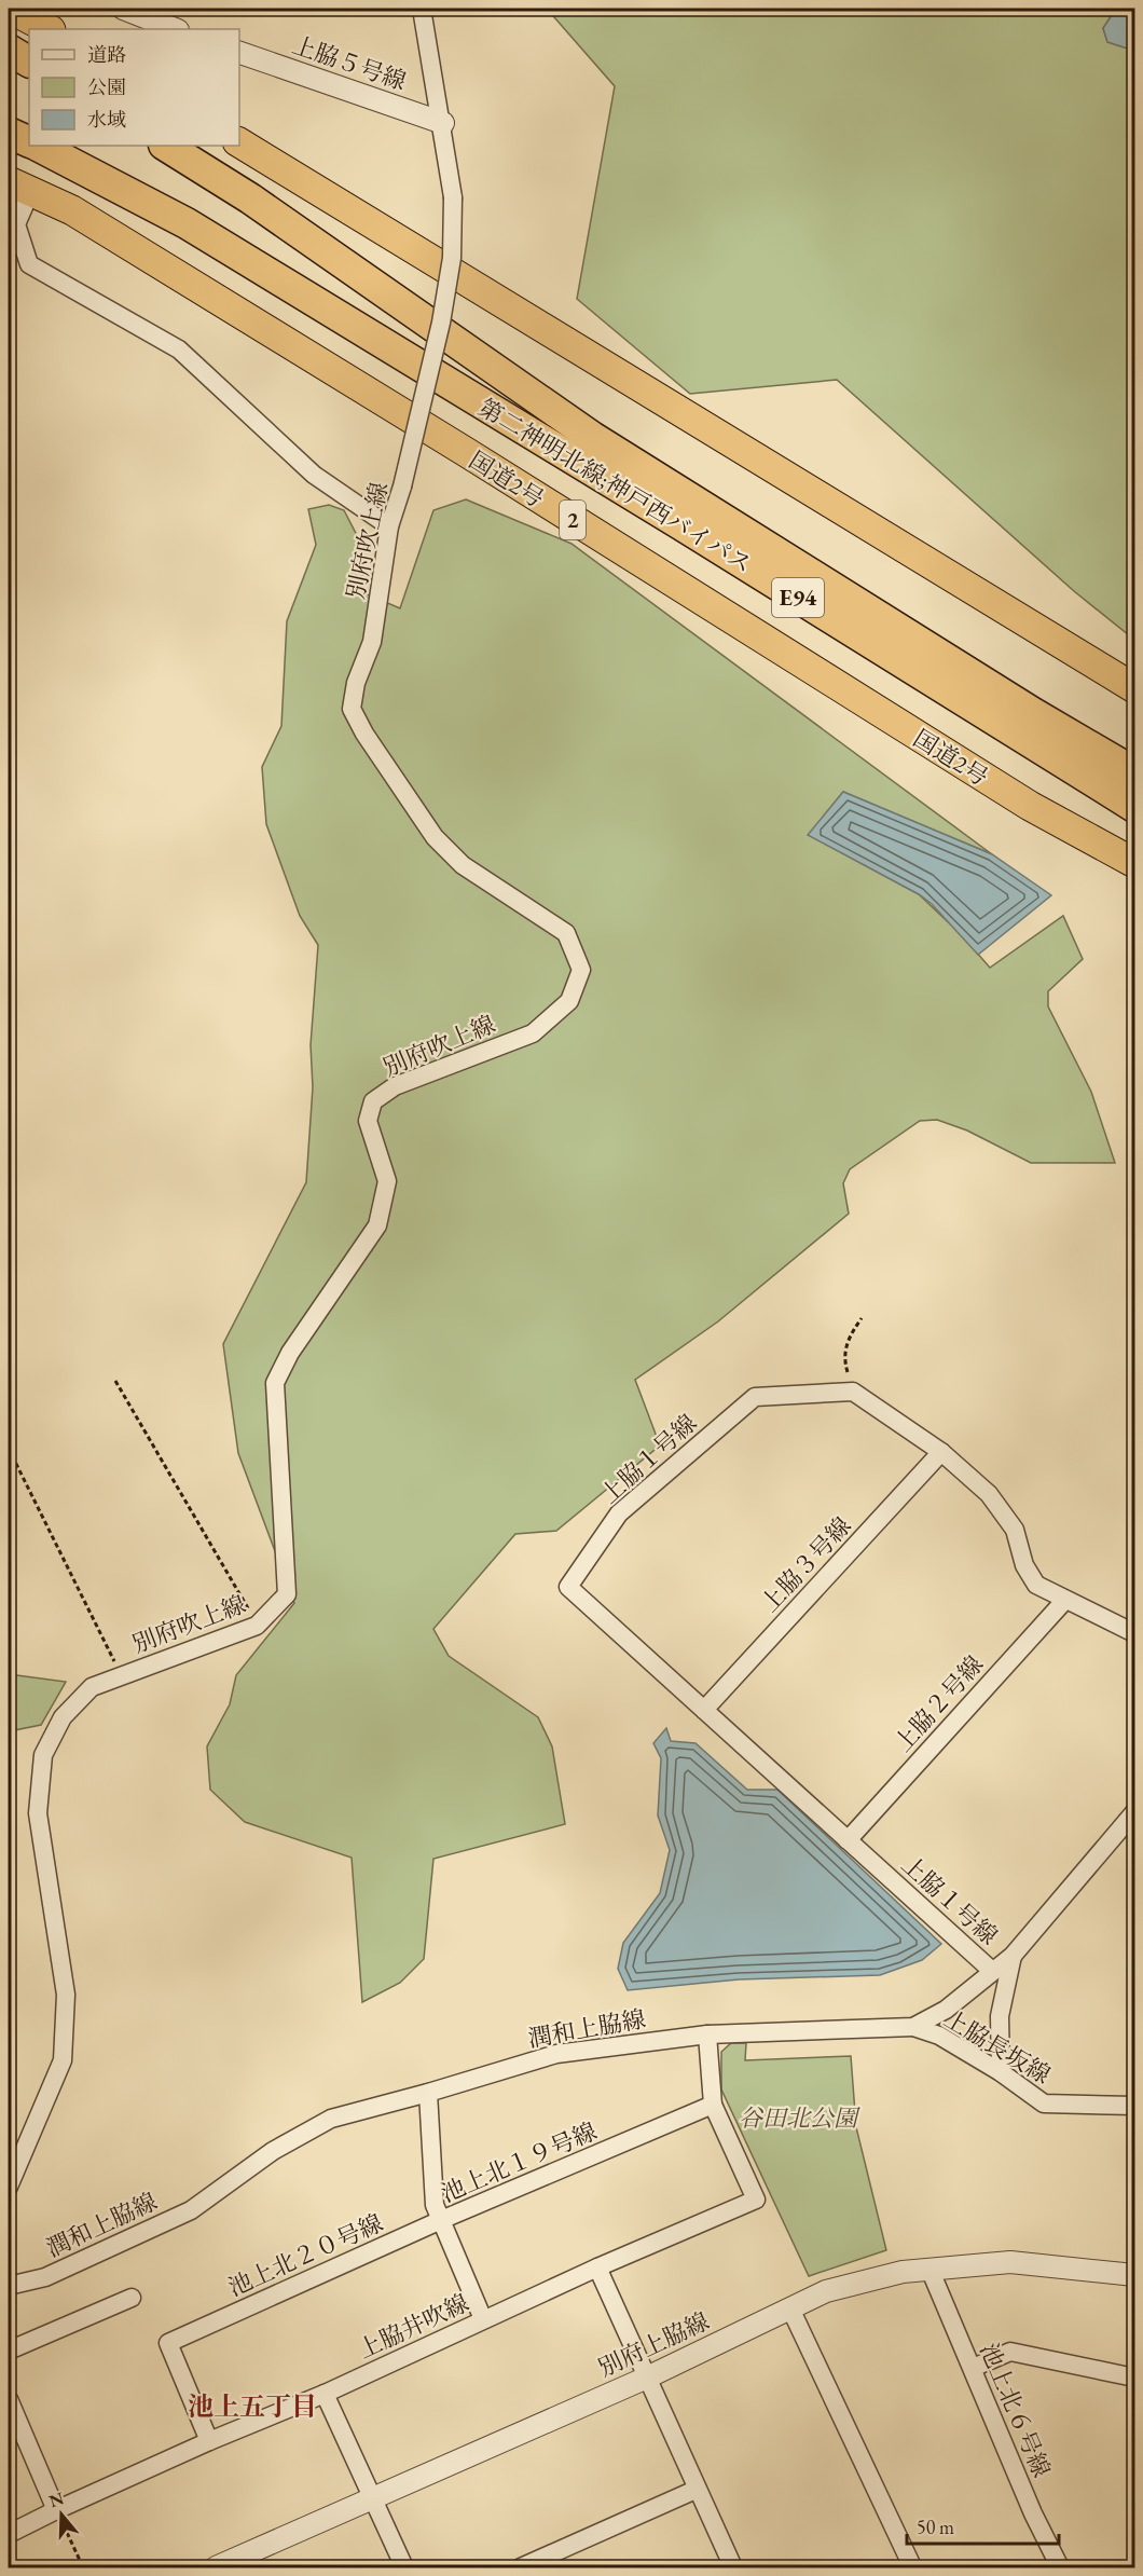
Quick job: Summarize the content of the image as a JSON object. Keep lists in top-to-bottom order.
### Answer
{
  "streets": {
    "highway": [
      "国道2号",
      "第二神明北線;神戸西バイパス",
      "2",
      "E94"
    ],
    "street": [
      "上脇５号線",
      "別府吹上線",
      "上脇１号線",
      "上脇３号線",
      "上脇２号線",
      "潤和上脇線",
      "上脇長坂線",
      "池上北１９号線",
      "池上北２０号線",
      "上脇井吹線",
      "別府上脇線",
      "池上北６号線"
    ]
  },
  "crossings": [
    ["上脇５号線", "別府吹上線"],
    ["上脇１号線", "上脇３号線"],
    ["上脇１号線", "上脇２号線"],
    ["上脇１号線", "潤和上脇線"],
    ["潤和上脇線", "上脇長坂線"],
    ["池上北１９号線", "池上北２０号線"],
    ["池上北１９号線", "上脇井吹線"],
    ["池上北２０号線", "上脇井吹線"],
    ["別府上脇線", "池上北６号線"]
  ],
  "districts": ["池上五丁目"],
  "parks": ["谷田北公園"],
  "legend": ["道路", "公園", "水域"],
  "scale_bar": "50 m",
  "north": "top"
}
